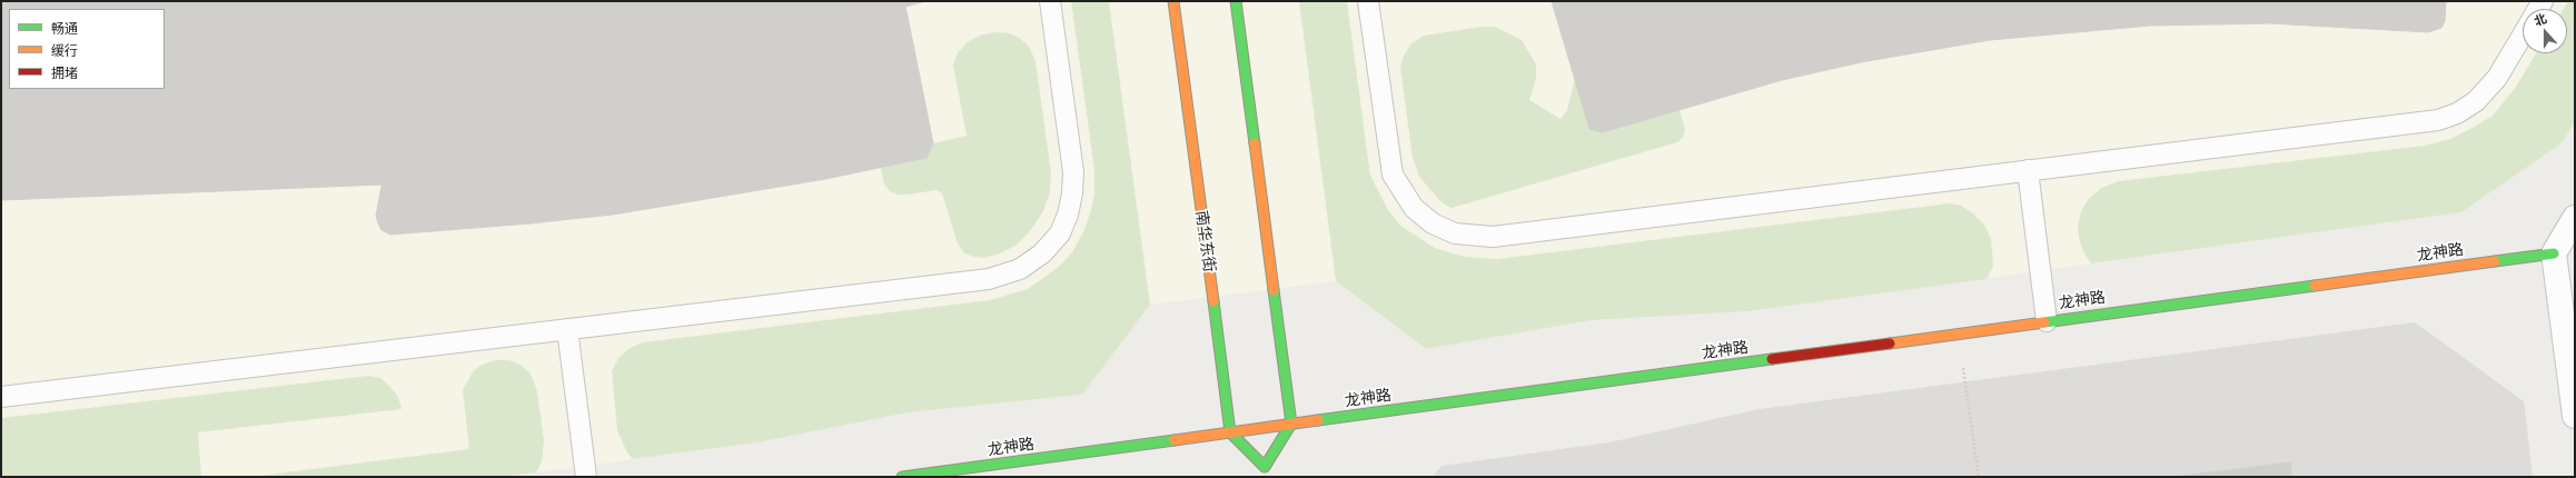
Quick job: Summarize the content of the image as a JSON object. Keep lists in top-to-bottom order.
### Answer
{
  "streets": {
    "street": ["南华东街", "龙神路"]
  },
  "crossings": [
    ["南华东街", "龙神路"]
  ],
  "legend": ["畅通", "缓行", "拥堵"],
  "north": "top"
}
